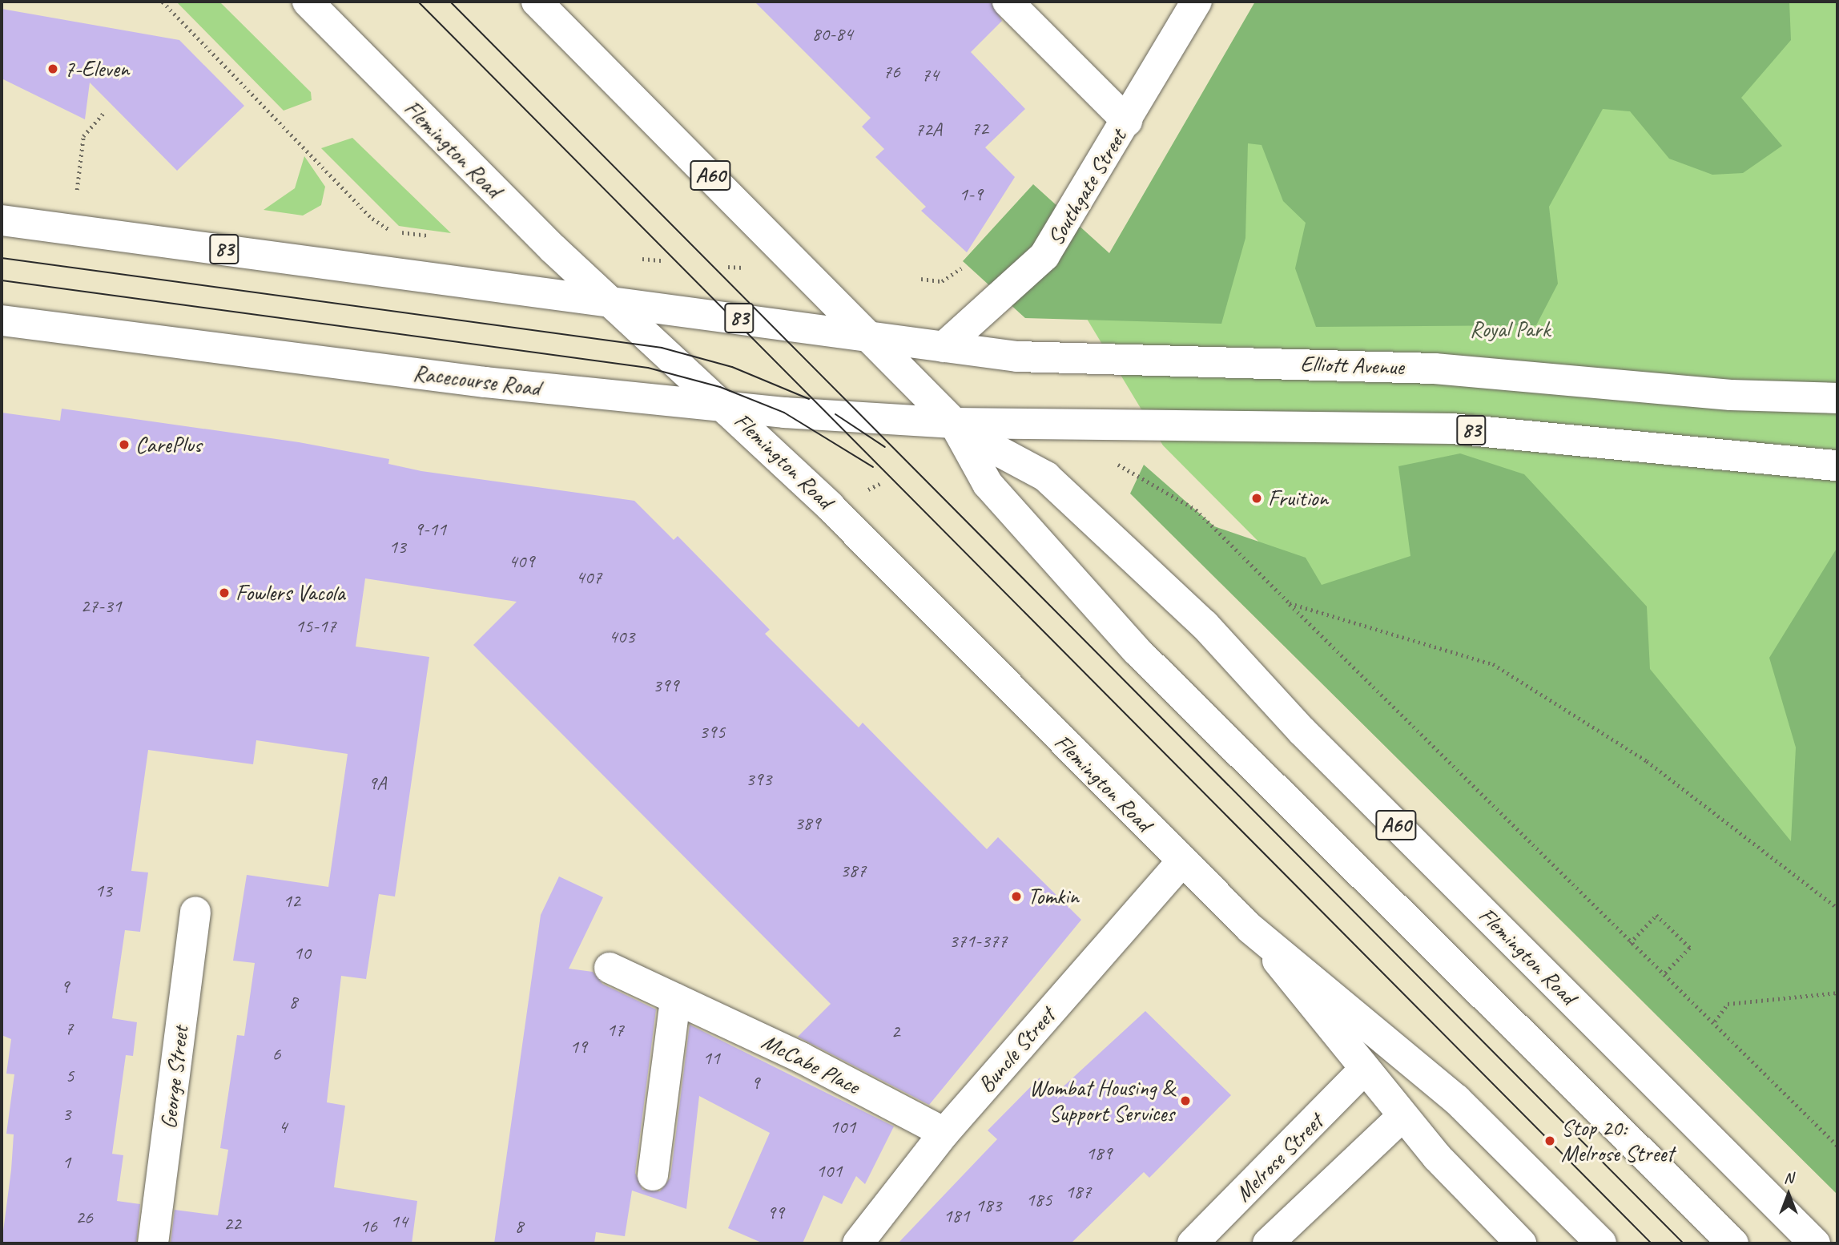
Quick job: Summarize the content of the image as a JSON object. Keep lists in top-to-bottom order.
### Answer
{
  "streets": {
    "main road": [
      "Flemington Road",
      "A60",
      "Southgate Street",
      "83",
      "Elliott Avenue",
      "Racecourse Road",
      "Buncle Street",
      "McCabe Place",
      "George Street",
      "Melrose Street"
    ]
  },
  "crossings": [
    ["Flemington Road", "83"],
    ["Flemington Road", "Elliott Avenue"],
    ["Flemington Road", "Racecourse Road"],
    ["Flemington Road", "Buncle Street"],
    ["Flemington Road", "Melrose Street"],
    ["Southgate Street", "Elliott Avenue"],
    ["83", "Elliott Avenue"],
    ["83", "Racecourse Road"],
    ["Buncle Street", "McCabe Place"]
  ],
  "parks": ["Royal Park"],
  "places": [
    "7-Eleven",
    "CarePlus",
    "Fruition",
    "Fowlers Vacola",
    "Tomkin",
    "Wombat Housing & Support Services",
    "Stop 20: Melrose Street"
  ],
  "house_numbers": [
    "80-84",
    "76",
    "74",
    "72",
    "72A",
    "1-9",
    "9-11",
    "13",
    "409",
    "407",
    "27-31",
    "15-17",
    "403",
    "399",
    "395",
    "393",
    "9A",
    "389",
    "387",
    "13",
    "12",
    "371-377",
    "10",
    "9",
    "8",
    "7",
    "17",
    "2",
    "19",
    "6",
    "11",
    "5",
    "9",
    "3",
    "4",
    "101",
    "189",
    "1",
    "101",
    "187",
    "185",
    "183",
    "99",
    "181",
    "26",
    "14",
    "22",
    "16",
    "8"
  ],
  "north": "top"
}
